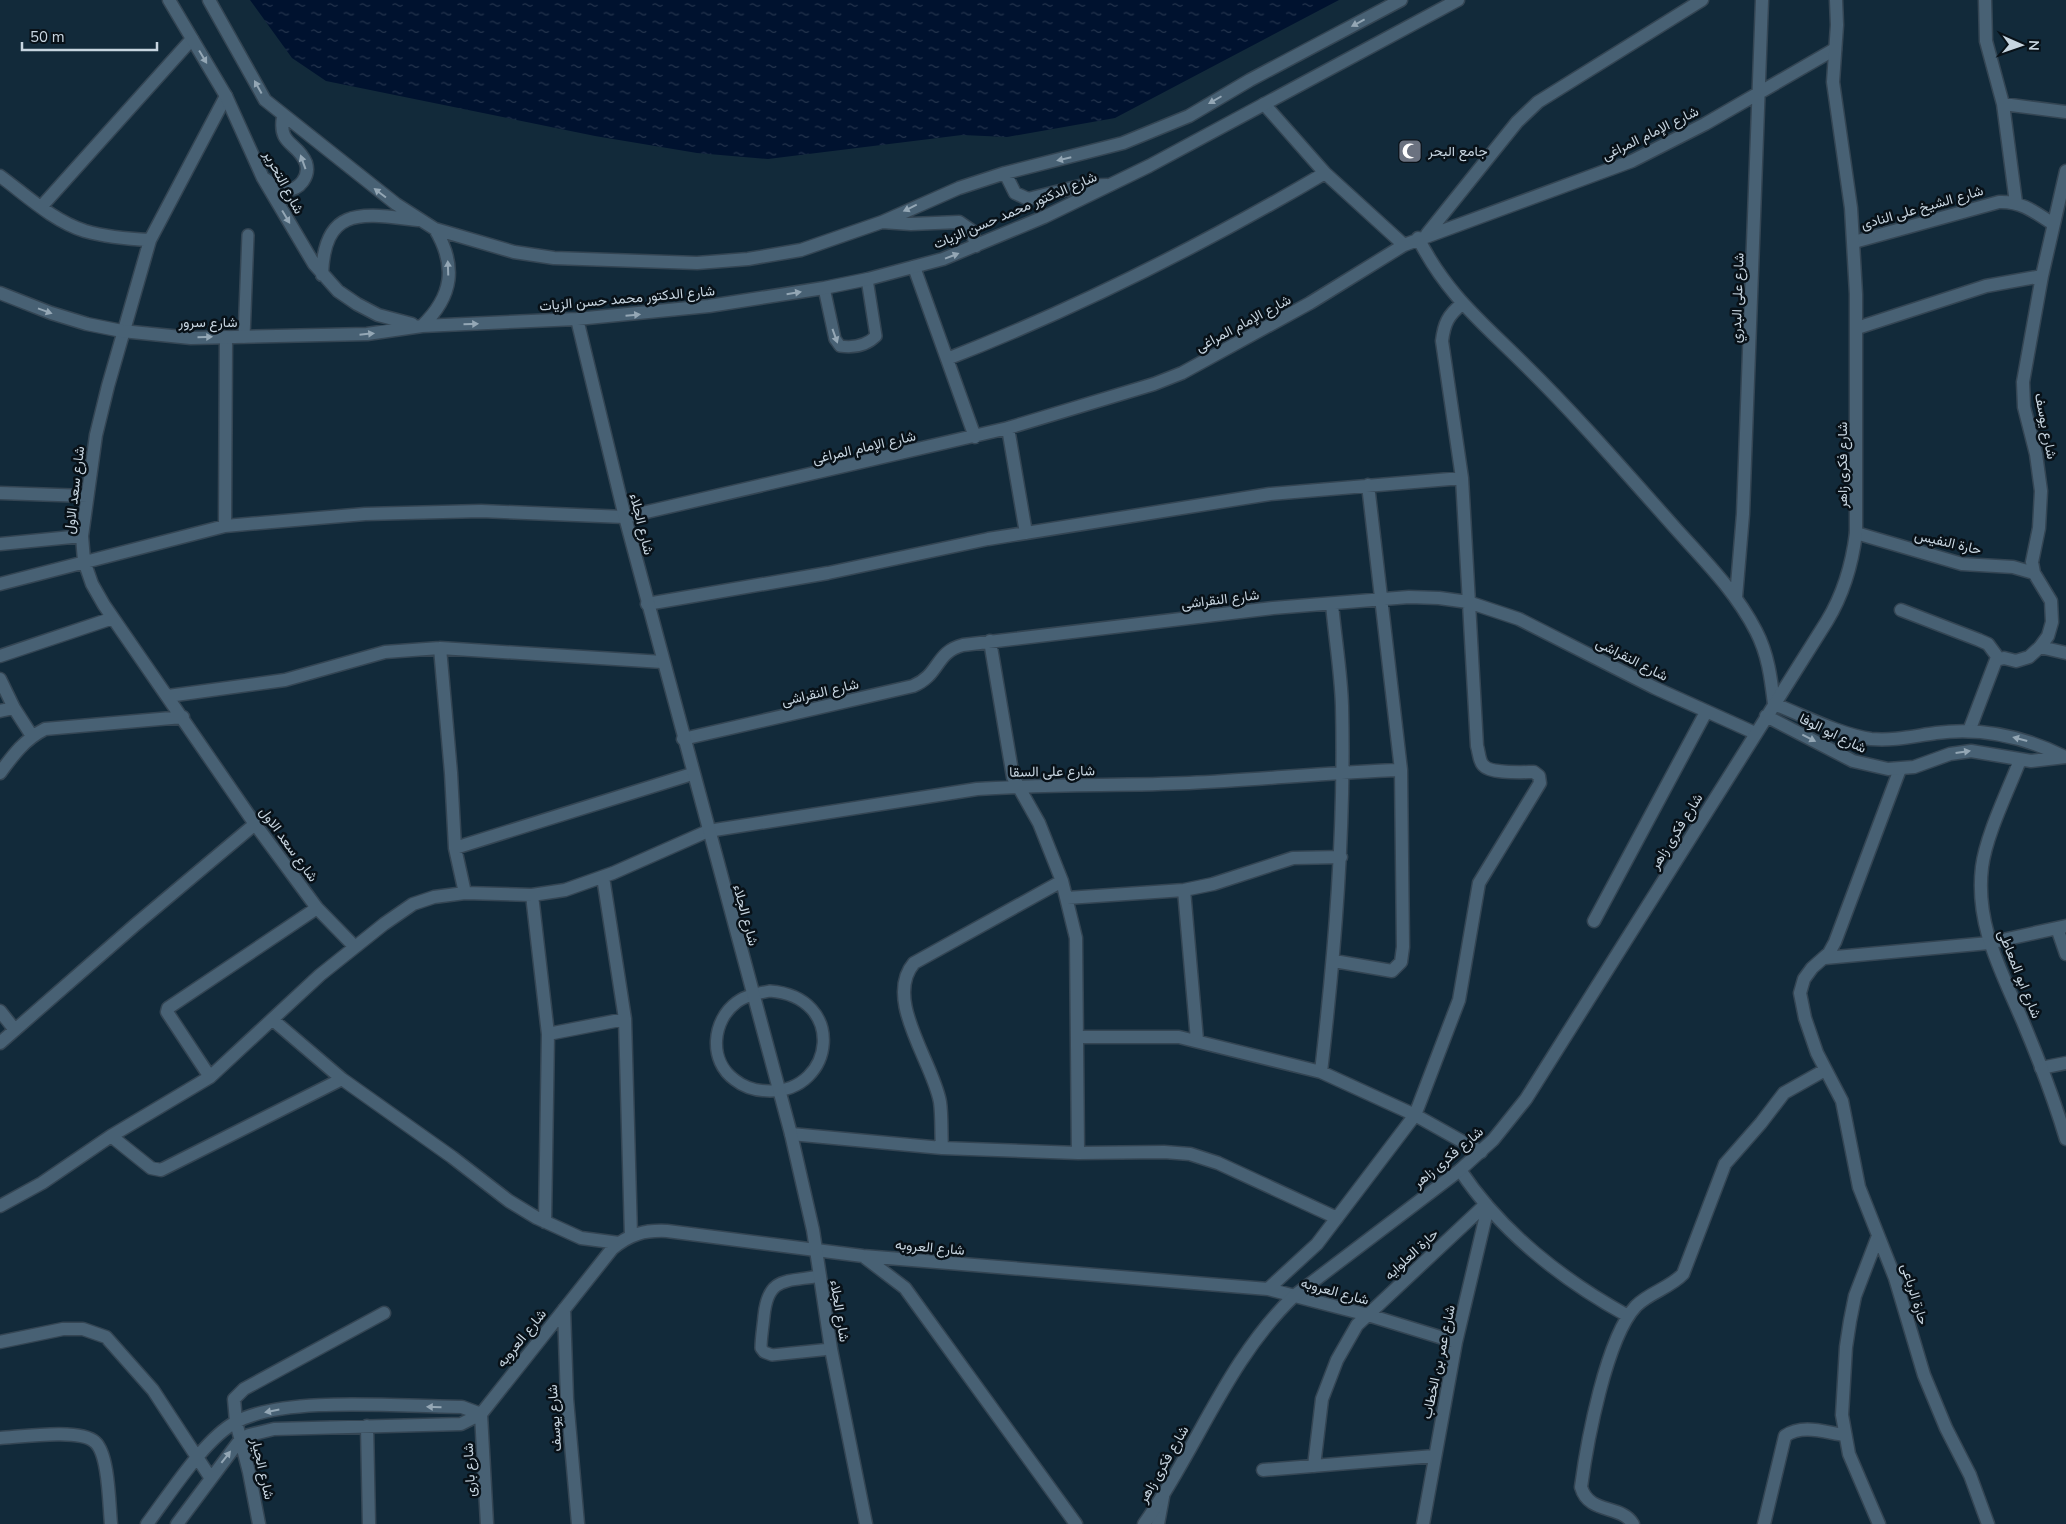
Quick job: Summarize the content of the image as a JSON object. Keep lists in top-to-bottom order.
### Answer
{
  "streets": {
    "street": [
      "شارع الإمام المراغى",
      "شارع التحرير",
      "شارع الشيخ على النادى",
      "شارع الدكتور محمد حسن الزيات",
      "شارع على البدري",
      "شارع سرور",
      "شارع يوسف",
      "شارع فكرى زاهر",
      "شارع سعد الاول",
      "شارع الجلاء",
      "حارة النفيس",
      "شارع النقراشى",
      "شارع ابو الوفا",
      "شارع على السقا",
      "شارع ابو المعاطى",
      "شارع العروبه",
      "حارة العلوايه",
      "حارة الرباعى",
      "شارع عمر بن الخطاب",
      "شارع الجيار",
      "شارع بارى"
    ]
  },
  "crossings": [
    ["شارع الإمام المراغى", "شارع على البدري"],
    ["شارع الإمام المراغى", "شارع فكرى زاهر"],
    ["شارع الإمام المراغى", "شارع سعد الاول"],
    ["شارع الإمام المراغى", "شارع الجلاء"],
    ["شارع التحرير", "شارع الدكتور محمد حسن الزيات"],
    ["شارع التحرير", "شارع سرور"],
    ["شارع التحرير", "شارع سعد الاول"],
    ["شارع الشيخ على النادى", "شارع يوسف"],
    ["شارع الشيخ على النادى", "شارع فكرى زاهر"],
    ["شارع الدكتور محمد حسن الزيات", "شارع سرور"],
    ["شارع الدكتور محمد حسن الزيات", "شارع الجلاء"],
    ["شارع سرور", "شارع سعد الاول"],
    ["شارع يوسف", "حارة النفيس"],
    ["شارع يوسف", "شارع العروبه"],
    ["شارع فكرى زاهر", "حارة النفيس"],
    ["شارع فكرى زاهر", "شارع النقراشى"],
    ["شارع فكرى زاهر", "شارع ابو الوفا"],
    ["شارع فكرى زاهر", "شارع العروبه"],
    ["شارع سعد الاول", "شارع على السقا"],
    ["شارع الجلاء", "شارع النقراشى"],
    ["شارع الجلاء", "شارع على السقا"],
    ["شارع الجلاء", "شارع العروبه"],
    ["شارع ابو الوفا", "شارع ابو المعاطى"],
    ["شارع ابو الوفا", "حارة الرباعى"],
    ["شارع العروبه", "حارة العلوايه"],
    ["شارع العروبه", "شارع عمر بن الخطاب"],
    ["شارع العروبه", "شارع الجيار"],
    ["شارع العروبه", "شارع بارى"],
    ["حارة العلوايه", "شارع عمر بن الخطاب"]
  ],
  "one_way": ["شارع سرور"],
  "places": {
    "mosque": ["جامع البحر"]
  },
  "scale_bar": "50 m",
  "north": "right"
}
